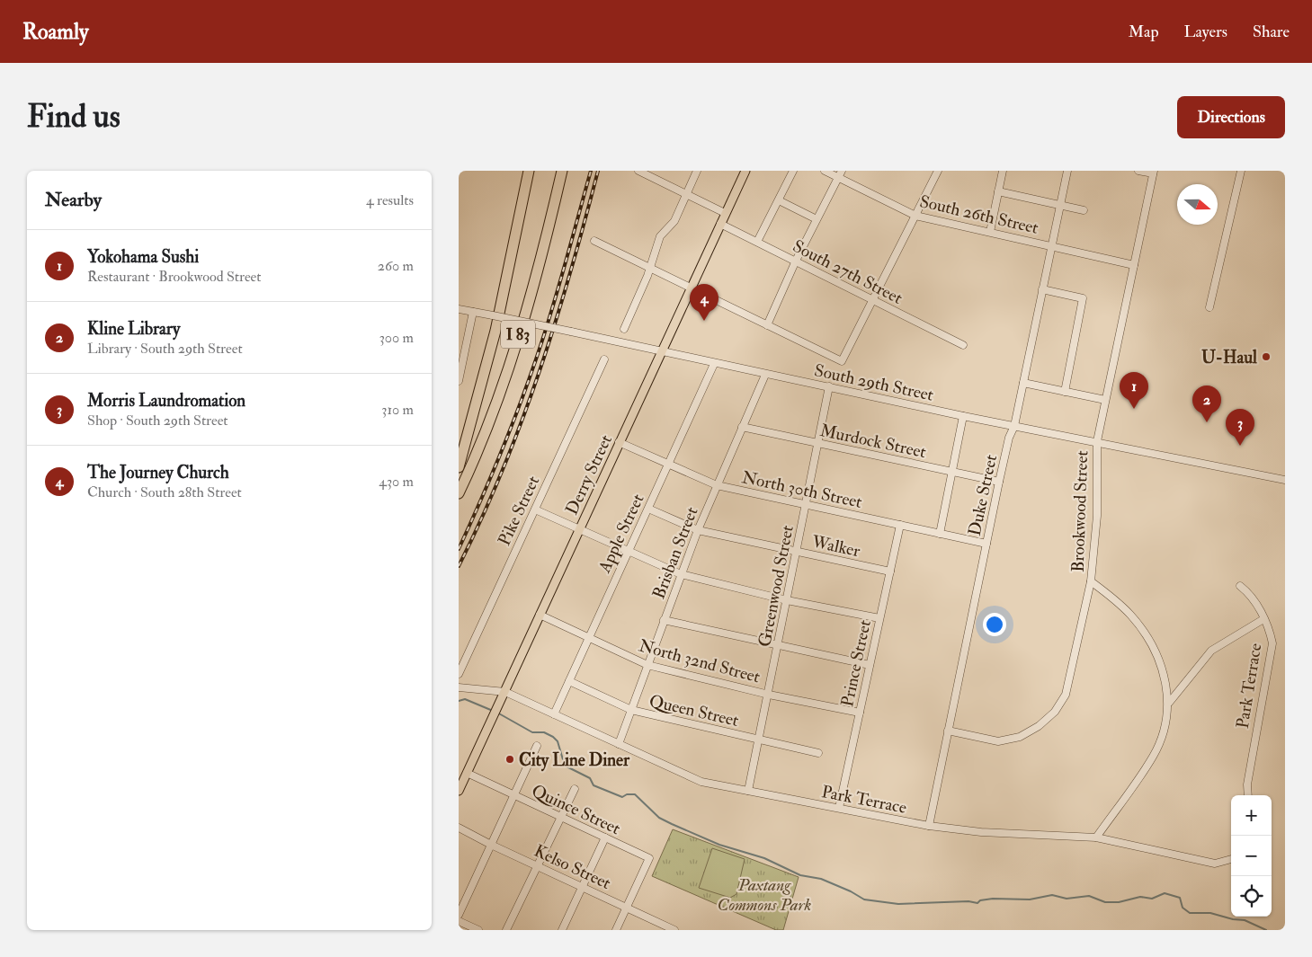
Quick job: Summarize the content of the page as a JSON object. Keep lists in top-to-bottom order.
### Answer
{
  "streets": {
    "highway": ["I 83"],
    "main road": ["Derry Street"],
    "street": [
      "South 26th Street",
      "South 27th Street",
      "South 29th Street",
      "Murdock Street",
      "North 30th Street",
      "Duke Street",
      "Pike Street",
      "Brookwood Street",
      "Apple Street",
      "Walker",
      "Brisban Street",
      "Greenwood Street",
      "North 32nd Street",
      "Prince Street",
      "Park Terrace",
      "Queen Street",
      "Quince Street",
      "Kelso Street"
    ]
  },
  "crossings": [
    ["South 26th Street", "Duke Street"],
    ["South 26th Street", "Brookwood Street"],
    ["South 27th Street", "Derry Street"],
    ["South 29th Street", "Derry Street"],
    ["South 29th Street", "Duke Street"],
    ["South 29th Street", "Brookwood Street"],
    ["South 29th Street", "Apple Street"],
    ["South 29th Street", "Brisban Street"],
    ["South 29th Street", "Greenwood Street"],
    ["Murdock Street", "Duke Street"],
    ["Murdock Street", "Brisban Street"],
    ["Murdock Street", "Greenwood Street"],
    ["Derry Street", "North 30th Street"],
    ["Derry Street", "North 32nd Street"],
    ["Derry Street", "Park Terrace"],
    ["Derry Street", "Quince Street"],
    ["North 30th Street", "Duke Street"],
    ["North 30th Street", "Apple Street"],
    ["North 30th Street", "Brisban Street"],
    ["North 30th Street", "Greenwood Street"],
    ["North 30th Street", "Prince Street"],
    ["Duke Street", "Park Terrace"],
    ["Brookwood Street", "Park Terrace"],
    ["Apple Street", "Walker"],
    ["Apple Street", "North 32nd Street"],
    ["Apple Street", "Park Terrace"],
    ["Apple Street", "Queen Street"],
    ["Walker", "Brisban Street"],
    ["Walker", "Greenwood Street"],
    ["Walker", "Prince Street"],
    ["Brisban Street", "North 32nd Street"],
    ["Brisban Street", "Park Terrace"],
    ["Brisban Street", "Queen Street"],
    ["Greenwood Street", "North 32nd Street"],
    ["Greenwood Street", "Park Terrace"],
    ["Greenwood Street", "Queen Street"],
    ["North 32nd Street", "Prince Street"],
    ["Prince Street", "Park Terrace"],
    ["Quince Street", "Kelso Street"]
  ],
  "parks": ["Paxtang Commons Park"],
  "places": ["U-Haul", "City Line Diner"],
  "north": "right",
  "page": {
    "header": "Roamly",
    "nav": ["Map", "Layers", "Share"],
    "buttons": "Directions",
    "title": "Find us",
    "heading": ["Nearby", "4 results"],
    "list": [
      {
        "mark": "1",
        "name": "Yokohama Sushi",
        "note": "Restaurant · Brookwood Street",
        "value": "260 m"
      },
      {
        "mark": "2",
        "name": "Kline Library",
        "note": "Library · South 29th Street",
        "value": "300 m"
      },
      {
        "mark": "3",
        "name": "Morris Laundromation",
        "note": "Shop · South 29th Street",
        "value": "310 m"
      },
      {
        "mark": "4",
        "name": "The Journey Church",
        "note": "Church · South 28th Street",
        "value": "430 m"
      }
    ],
    "pins": [
      "4",
      "1",
      "2",
      "3"
    ],
    "map_buttons": ["+", "−"]
  }
}
